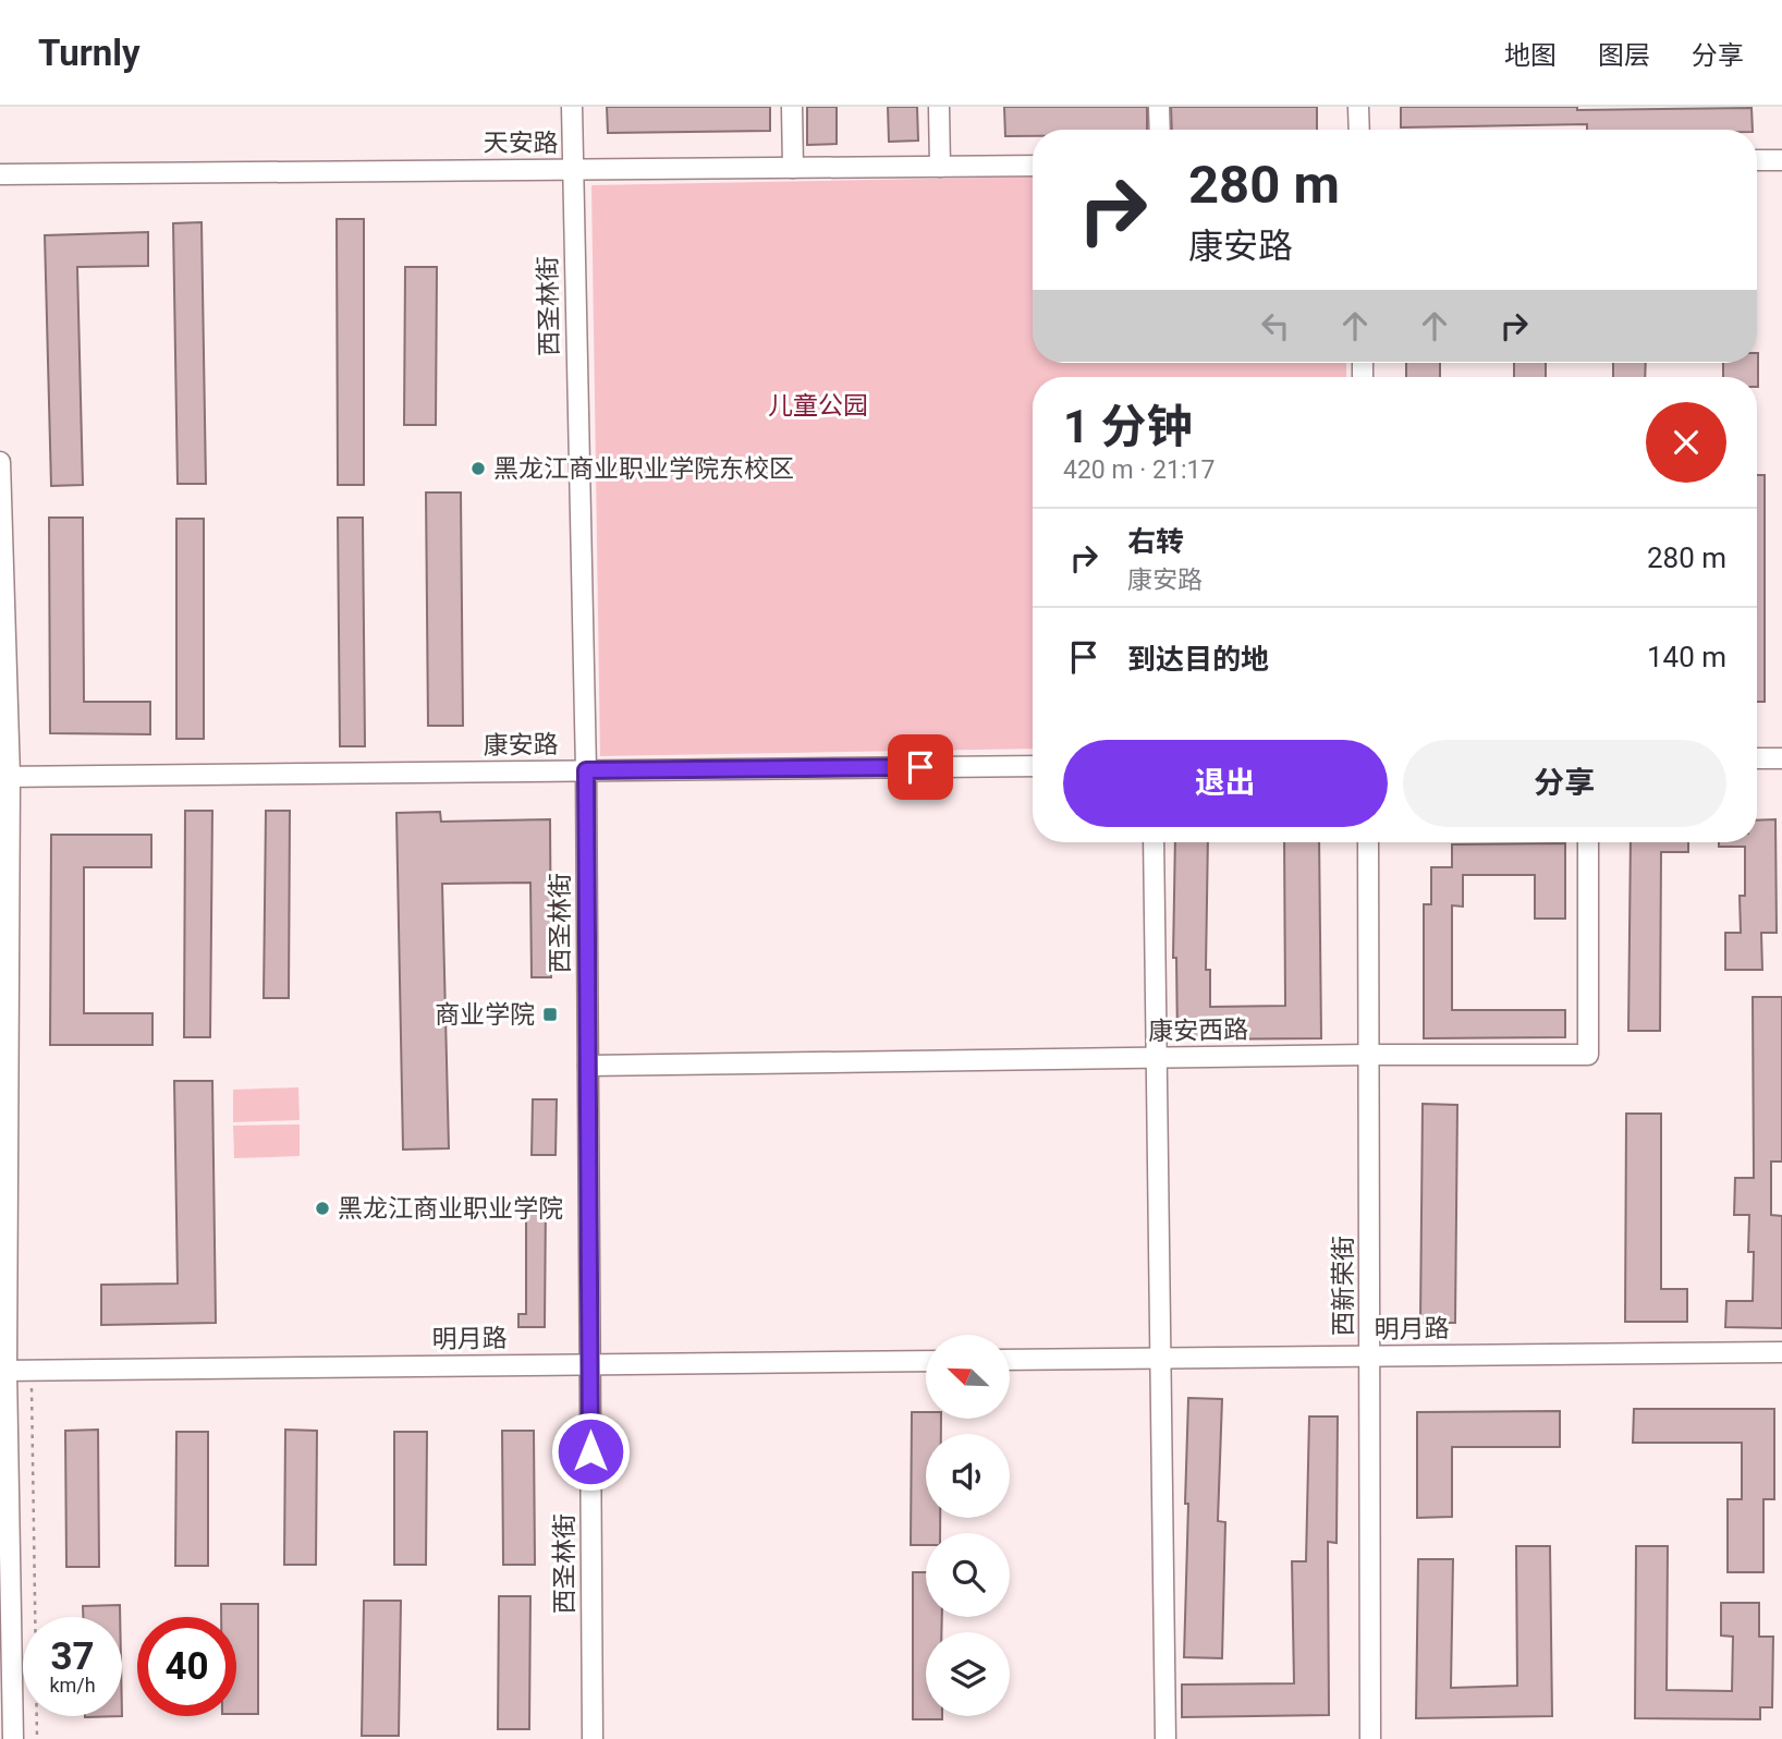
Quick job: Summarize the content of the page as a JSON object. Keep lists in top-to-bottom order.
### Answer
{
  "streets": {
    "street": [
      "天安路",
      "西圣林街",
      "康安路",
      "康安西路",
      "西新荣街",
      "明月路"
    ]
  },
  "crossings": [
    ["天安路", "西圣林街"],
    ["西圣林街", "康安路"],
    ["西圣林街", "康安西路"],
    ["西圣林街", "明月路"],
    ["康安西路", "西新荣街"],
    ["西新荣街", "明月路"]
  ],
  "parks": ["儿童公园"],
  "places": {
    "other": ["黑龙江商业职业学院东校区", "黑龙江商业职业学院"],
    "transit": ["商业学院"]
  },
  "north": "top left",
  "page": {
    "header": "Turnly",
    "nav": ["地图", "图层", "分享"],
    "turn": ["280 m", "康安路"],
    "heading": ["1 分钟", "420 m · 21:17"],
    "list": [
      {
        "name": "右转",
        "note": "康安路",
        "value": "280 m"
      },
      {
        "name": "到达目的地",
        "value": "140 m"
      }
    ],
    "buttons": ["退出", "分享"],
    "speed": "37 km/h",
    "limit": "40"
  }
}
